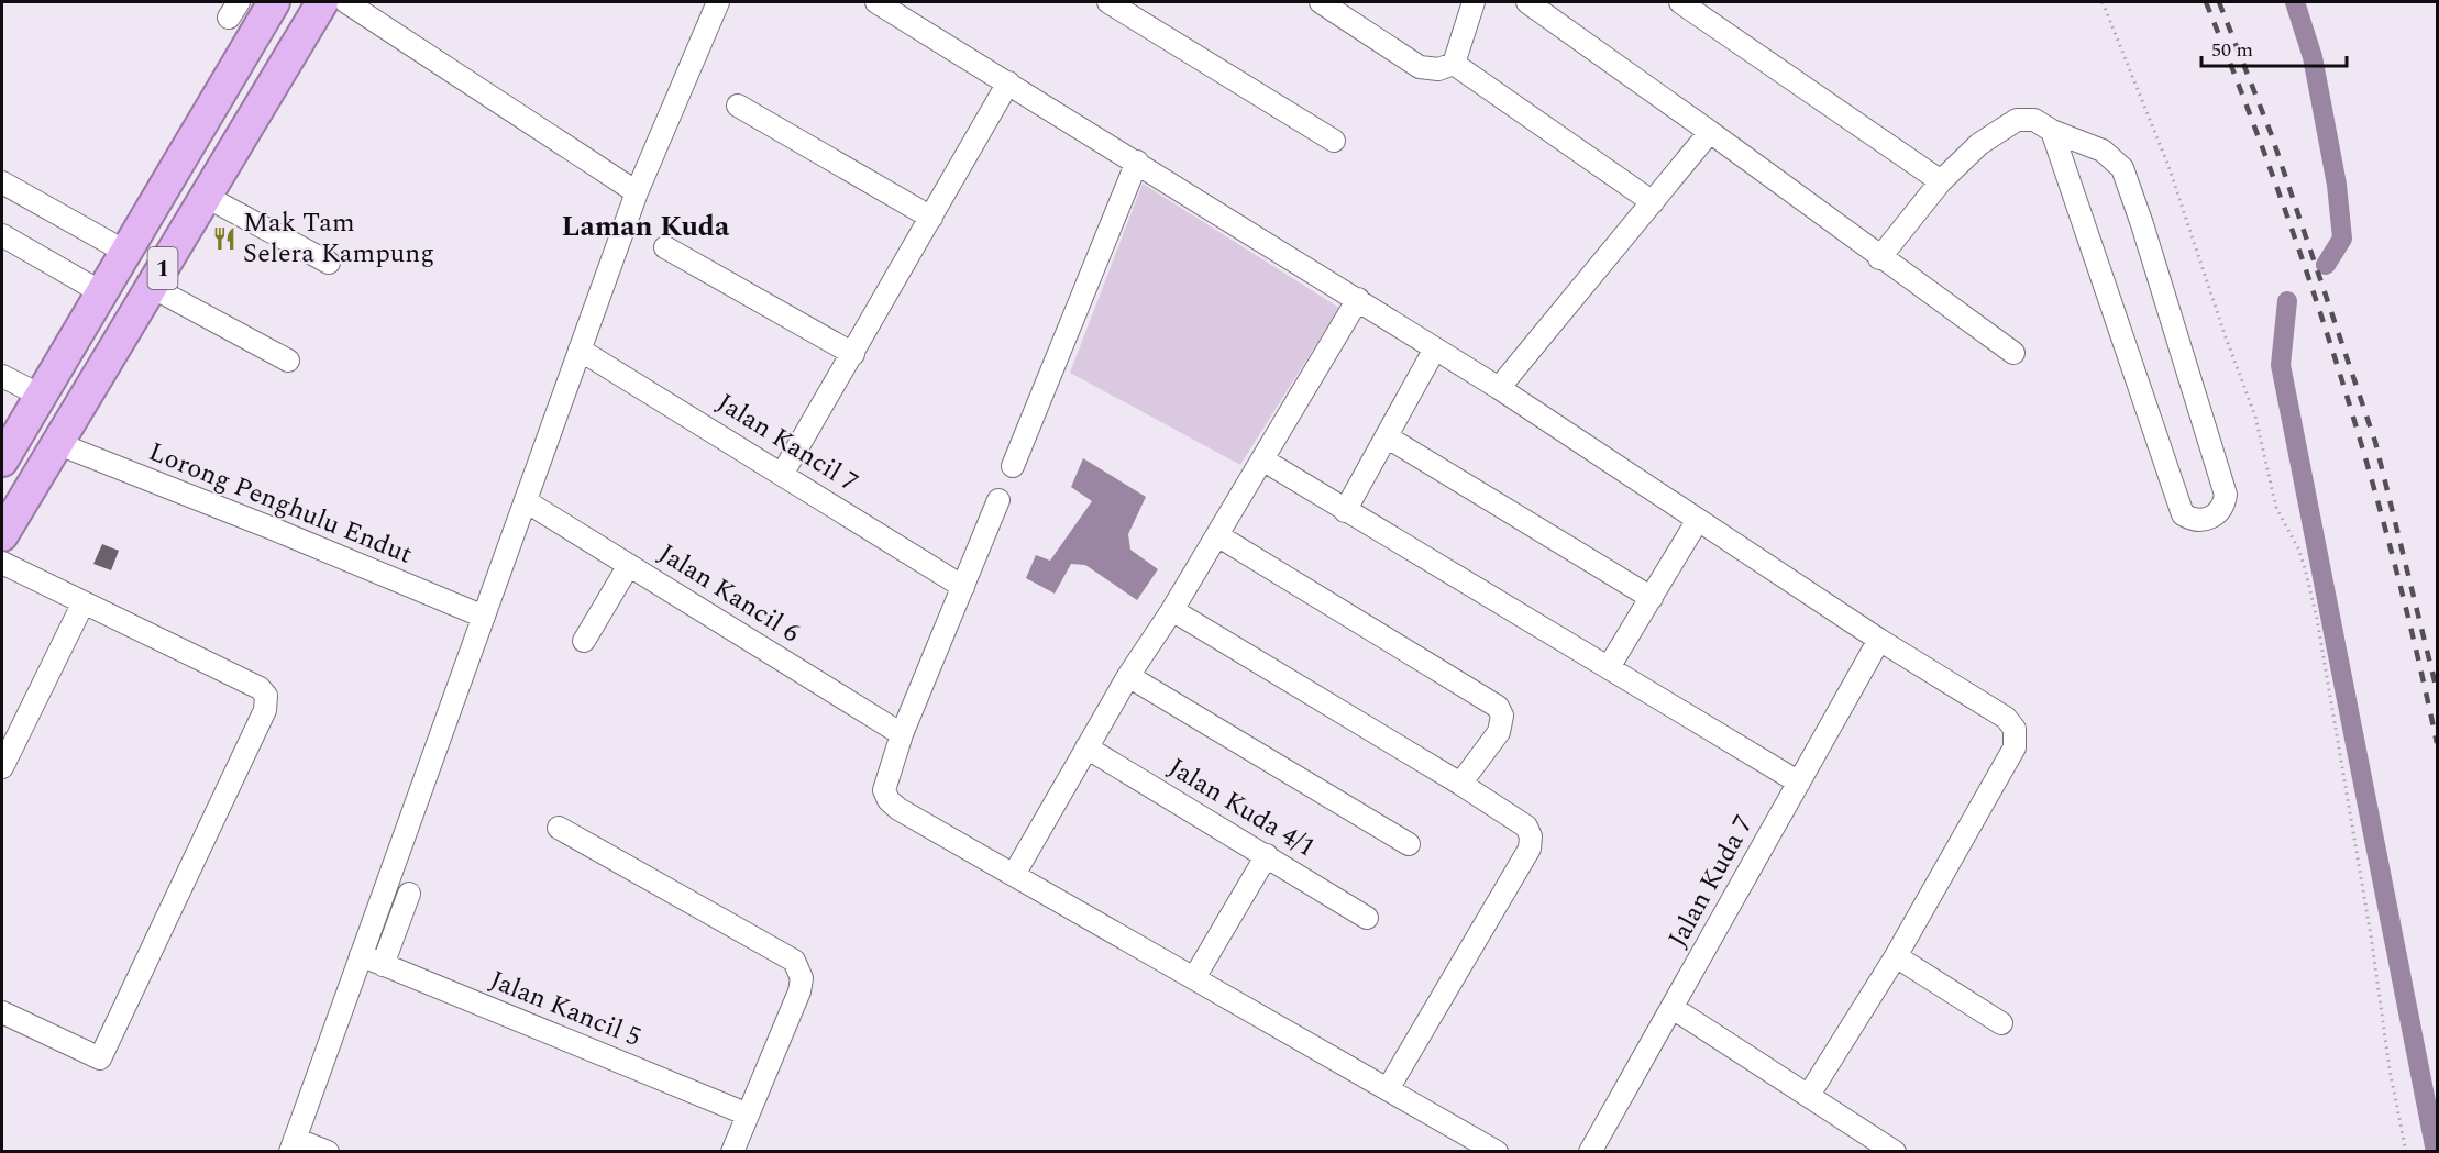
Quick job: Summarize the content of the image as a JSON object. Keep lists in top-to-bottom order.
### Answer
{
  "streets": {
    "highway": ["1"],
    "street": [
      "Jalan Kancil 7",
      "Lorong Penghulu Endut",
      "Jalan Kancil 6",
      "Jalan Kuda 4/1",
      "Jalan Kuda 7",
      "Jalan Kancil 5"
    ]
  },
  "crossings": [
    ["1", "Lorong Penghulu Endut"]
  ],
  "districts": ["Laman Kuda"],
  "places": {
    "restaurant": ["Mak Tam Selera Kampung"]
  },
  "scale_bar": "50 m"
}
